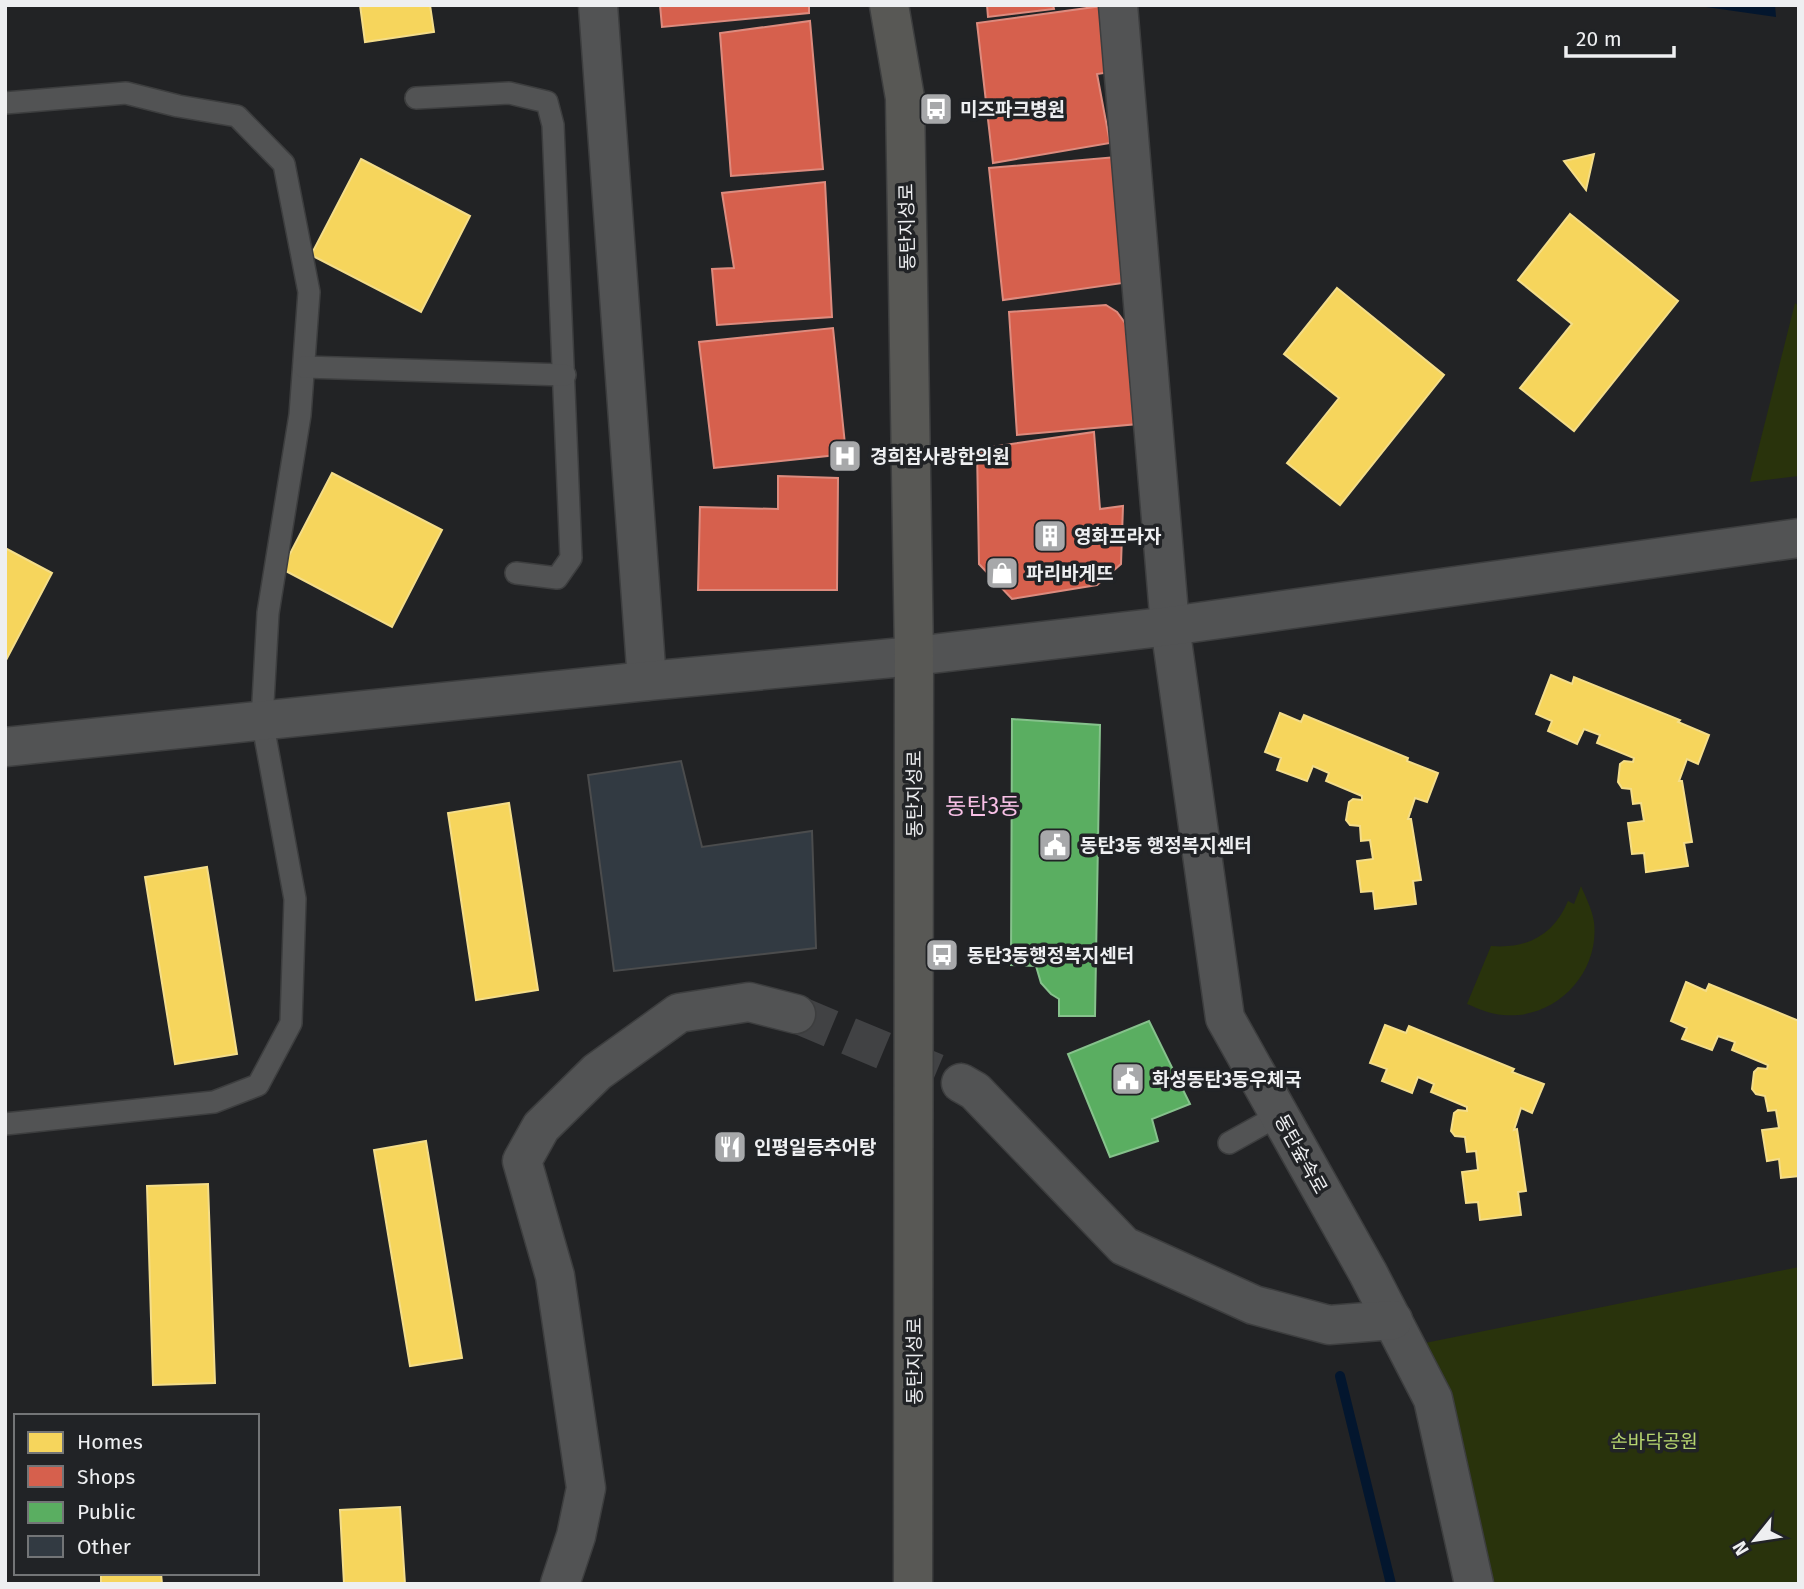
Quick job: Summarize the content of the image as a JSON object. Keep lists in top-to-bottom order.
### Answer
{
  "streets": {
    "main road": ["동탄지성로"],
    "street": ["동탄숲속로"]
  },
  "districts": ["동탄3동"],
  "parks": ["손바닥공원"],
  "places": {
    "bus stop": ["미즈파크병원", "동탄3동행정복지센터"],
    "hospital": ["경희참사랑한의원"],
    "building": ["영화프라자"],
    "shop": ["파리바게뜨"],
    "public building": ["동탄3동 행정복지센터", "화성동탄3동우체국"],
    "restaurant": ["인평일등추어탕"]
  },
  "legend": [
    "Homes",
    "Shops",
    "Public",
    "Other"
  ],
  "scale_bar": "20 m",
  "north": "bottom left"
}
